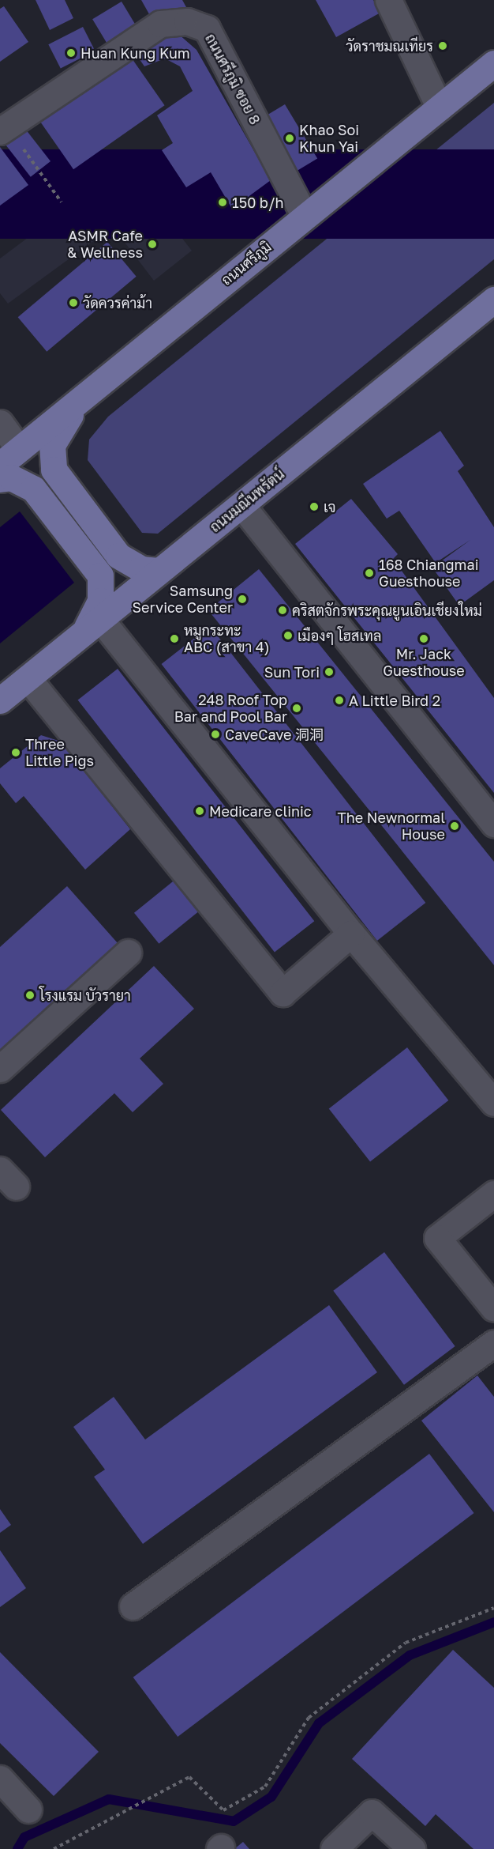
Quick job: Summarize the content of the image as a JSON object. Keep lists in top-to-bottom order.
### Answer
{
  "streets": {
    "main road": ["ถนนศรีภูมิ", "ถนนมณีนพรัตน์"],
    "street": ["ถนนศรีภูมิ ซอย 8"]
  },
  "crossings": [
    ["ถนนศรีภูมิ ซอย 8", "ถนนศรีภูมิ"]
  ],
  "places": [
    "วัดราชมณเทียร",
    "Huan Kung Kum",
    "Khao Soi Khun Yai",
    "150 b/h",
    "ASMR Cafe & Wellness",
    "วัดควรค่าม้า",
    "เจ",
    "168 Chiangmai Guesthouse",
    "Samsung Service Center",
    "คริสตจักรพระคุณยูนเอินเชียงใหม่",
    "เมืองๆ โฮสเทล",
    "หมูกระทะ ABC (สาขา 4)",
    "Mr. Jack Guesthouse",
    "Sun Tori",
    "A Little Bird 2",
    "248 Roof Top Bar and Pool Bar",
    "CaveCave 洞洞",
    "Three Little Pigs",
    "Medicare clinic",
    "The Newnormal House",
    "โรงแรม บัวรายา"
  ]
}
